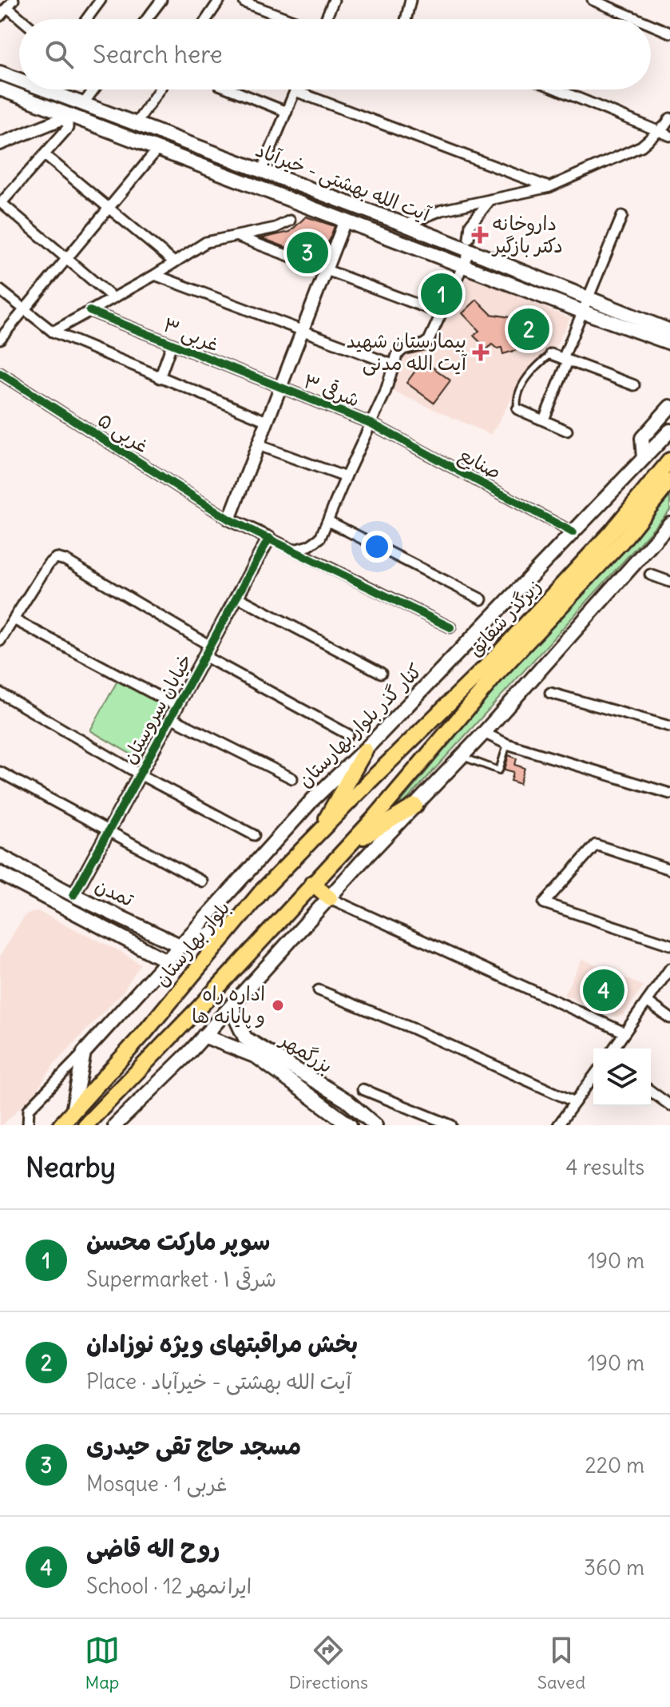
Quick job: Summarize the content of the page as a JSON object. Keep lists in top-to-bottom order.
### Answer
{
  "streets": {
    "main road": [
      "آیت الله بهشتی - خیرآباد",
      "زیرگذر شقایق",
      "کنار گذر بلوار بهارستان",
      "تمدن",
      "بلوار بهارستان",
      "بزرگمهر"
    ],
    "street": [
      "غربی ۳",
      "شرقی ۳",
      "غربی ۵",
      "صنایع",
      "خیابان سروستان"
    ]
  },
  "crossings": [
    ["غربی ۳", "شرقی ۳"],
    ["شرقی ۳", "صنایع"],
    ["صنایع", "کنار گذر بلوار بهارستان"],
    ["زیرگذر شقایق", "بلوار بهارستان"],
    ["خیابان سروستان", "تمدن"],
    ["کنار گذر بلوار بهارستان", "تمدن"]
  ],
  "places": {
    "health": ["داروخانه دکتر بازگیر", "بیمارستان شهید آیت الله مدنی"],
    "other": ["اداره راه و پایانه ها"]
  },
  "page": {
    "search": "Search here",
    "pins": [
      "3",
      "1",
      "2",
      "4"
    ],
    "heading": ["Nearby", "4 results"],
    "list": [
      {
        "mark": "1",
        "name": "سوپر مارکت محسن",
        "note": "Supermarket · شرقی ۱",
        "value": "190 m"
      },
      {
        "mark": "2",
        "name": "بخش مراقبتهای ویژه نوزادان",
        "note": "Place · آیت الله بهشتی - خیرآباد",
        "value": "190 m"
      },
      {
        "mark": "3",
        "name": "مسجد حاج تقی حیدری",
        "note": "Mosque · غربی 1",
        "value": "220 m"
      },
      {
        "mark": "4",
        "name": "روح اله قاضی",
        "note": "School · ایرانمهر 12",
        "value": "360 m"
      }
    ],
    "nav": ["Map", "Directions", "Saved"]
  }
}
